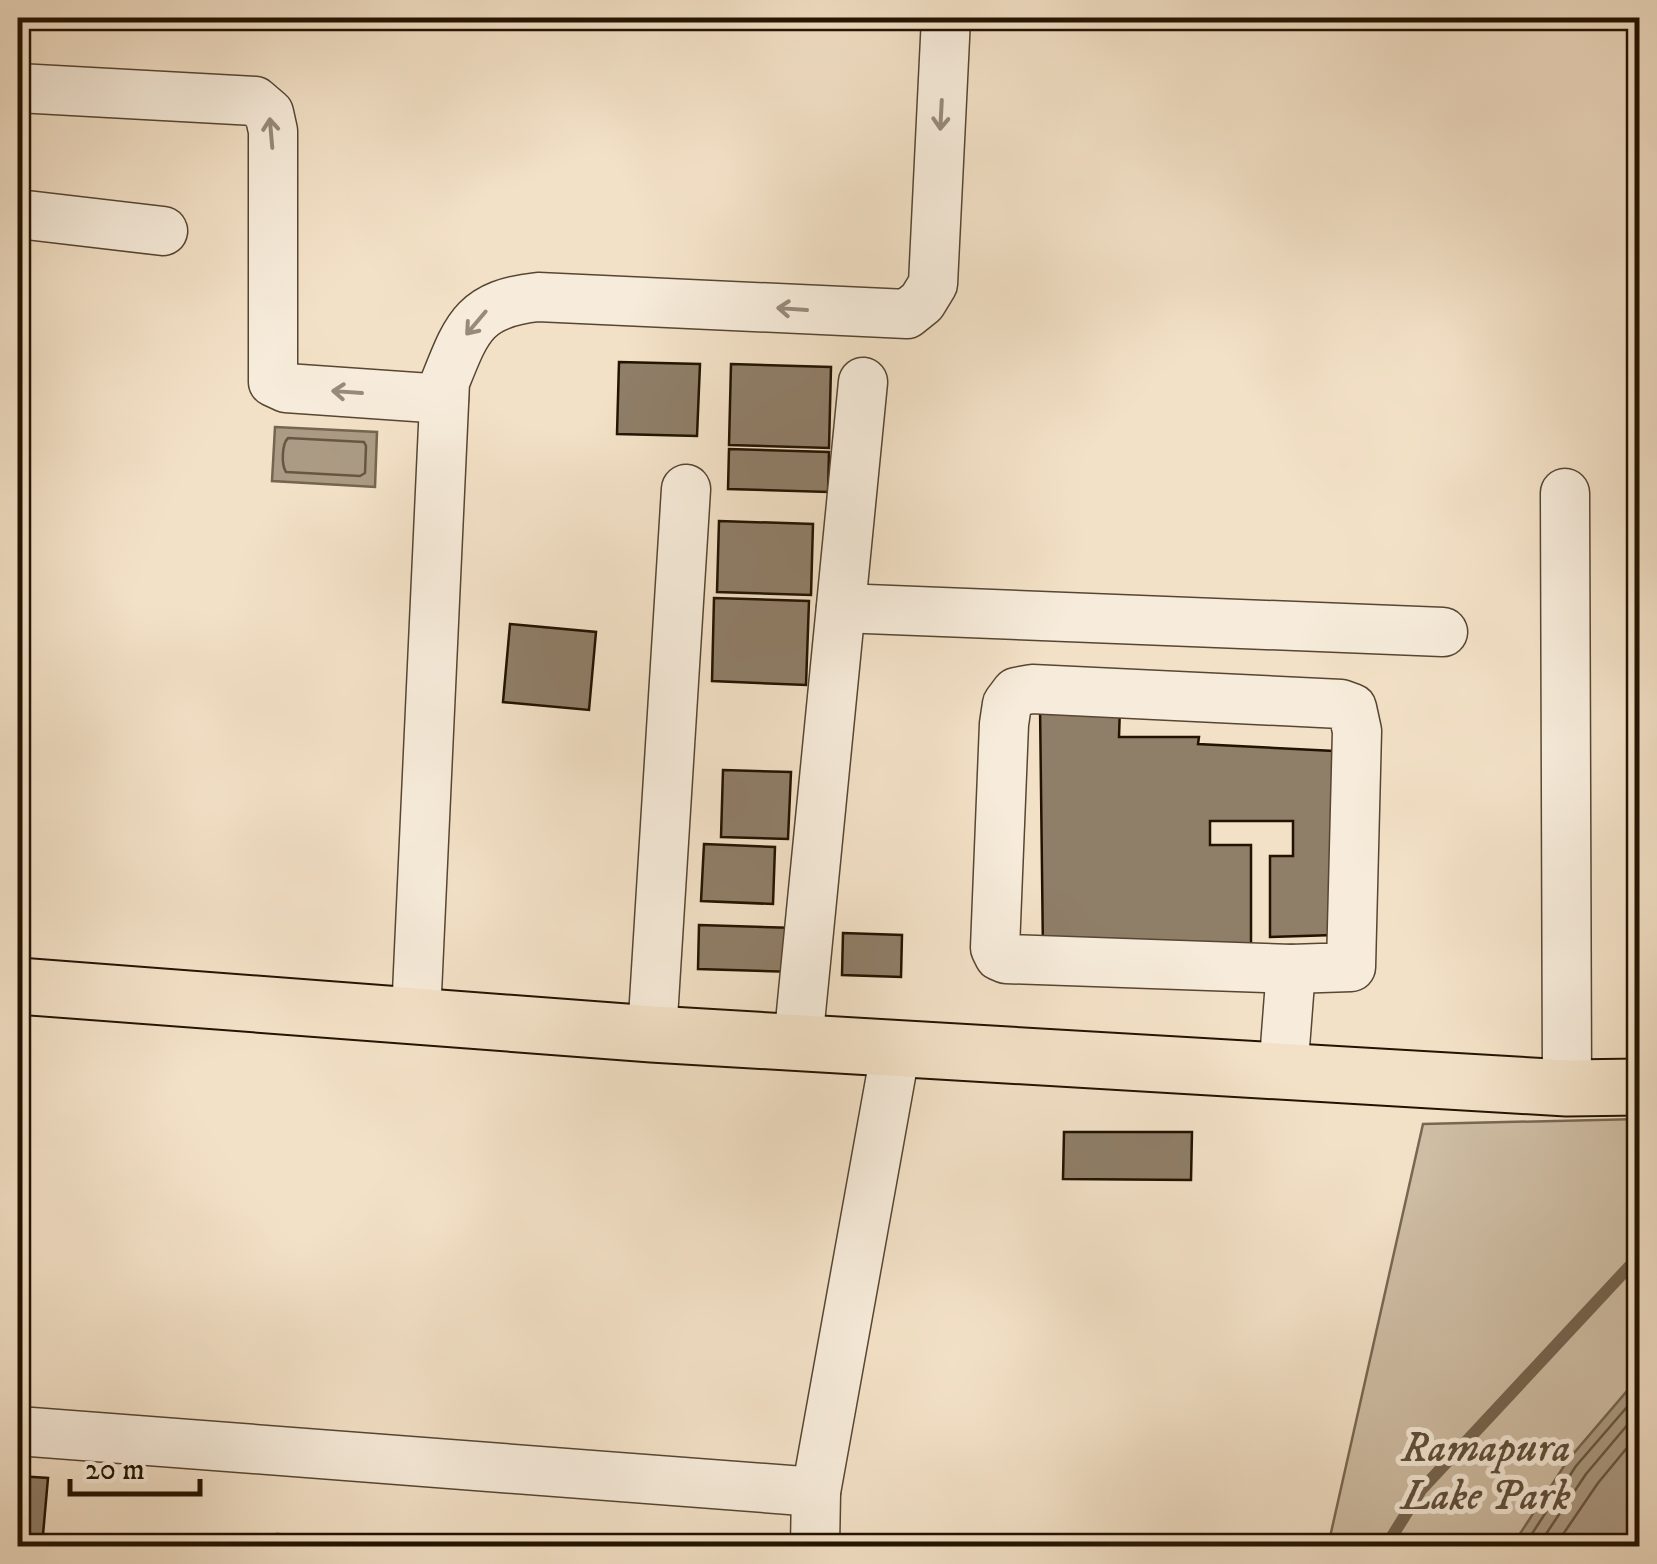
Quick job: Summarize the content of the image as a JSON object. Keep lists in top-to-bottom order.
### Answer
{
  "parks": ["Ramapura Lake Park"],
  "scale_bar": "20 m"
}
